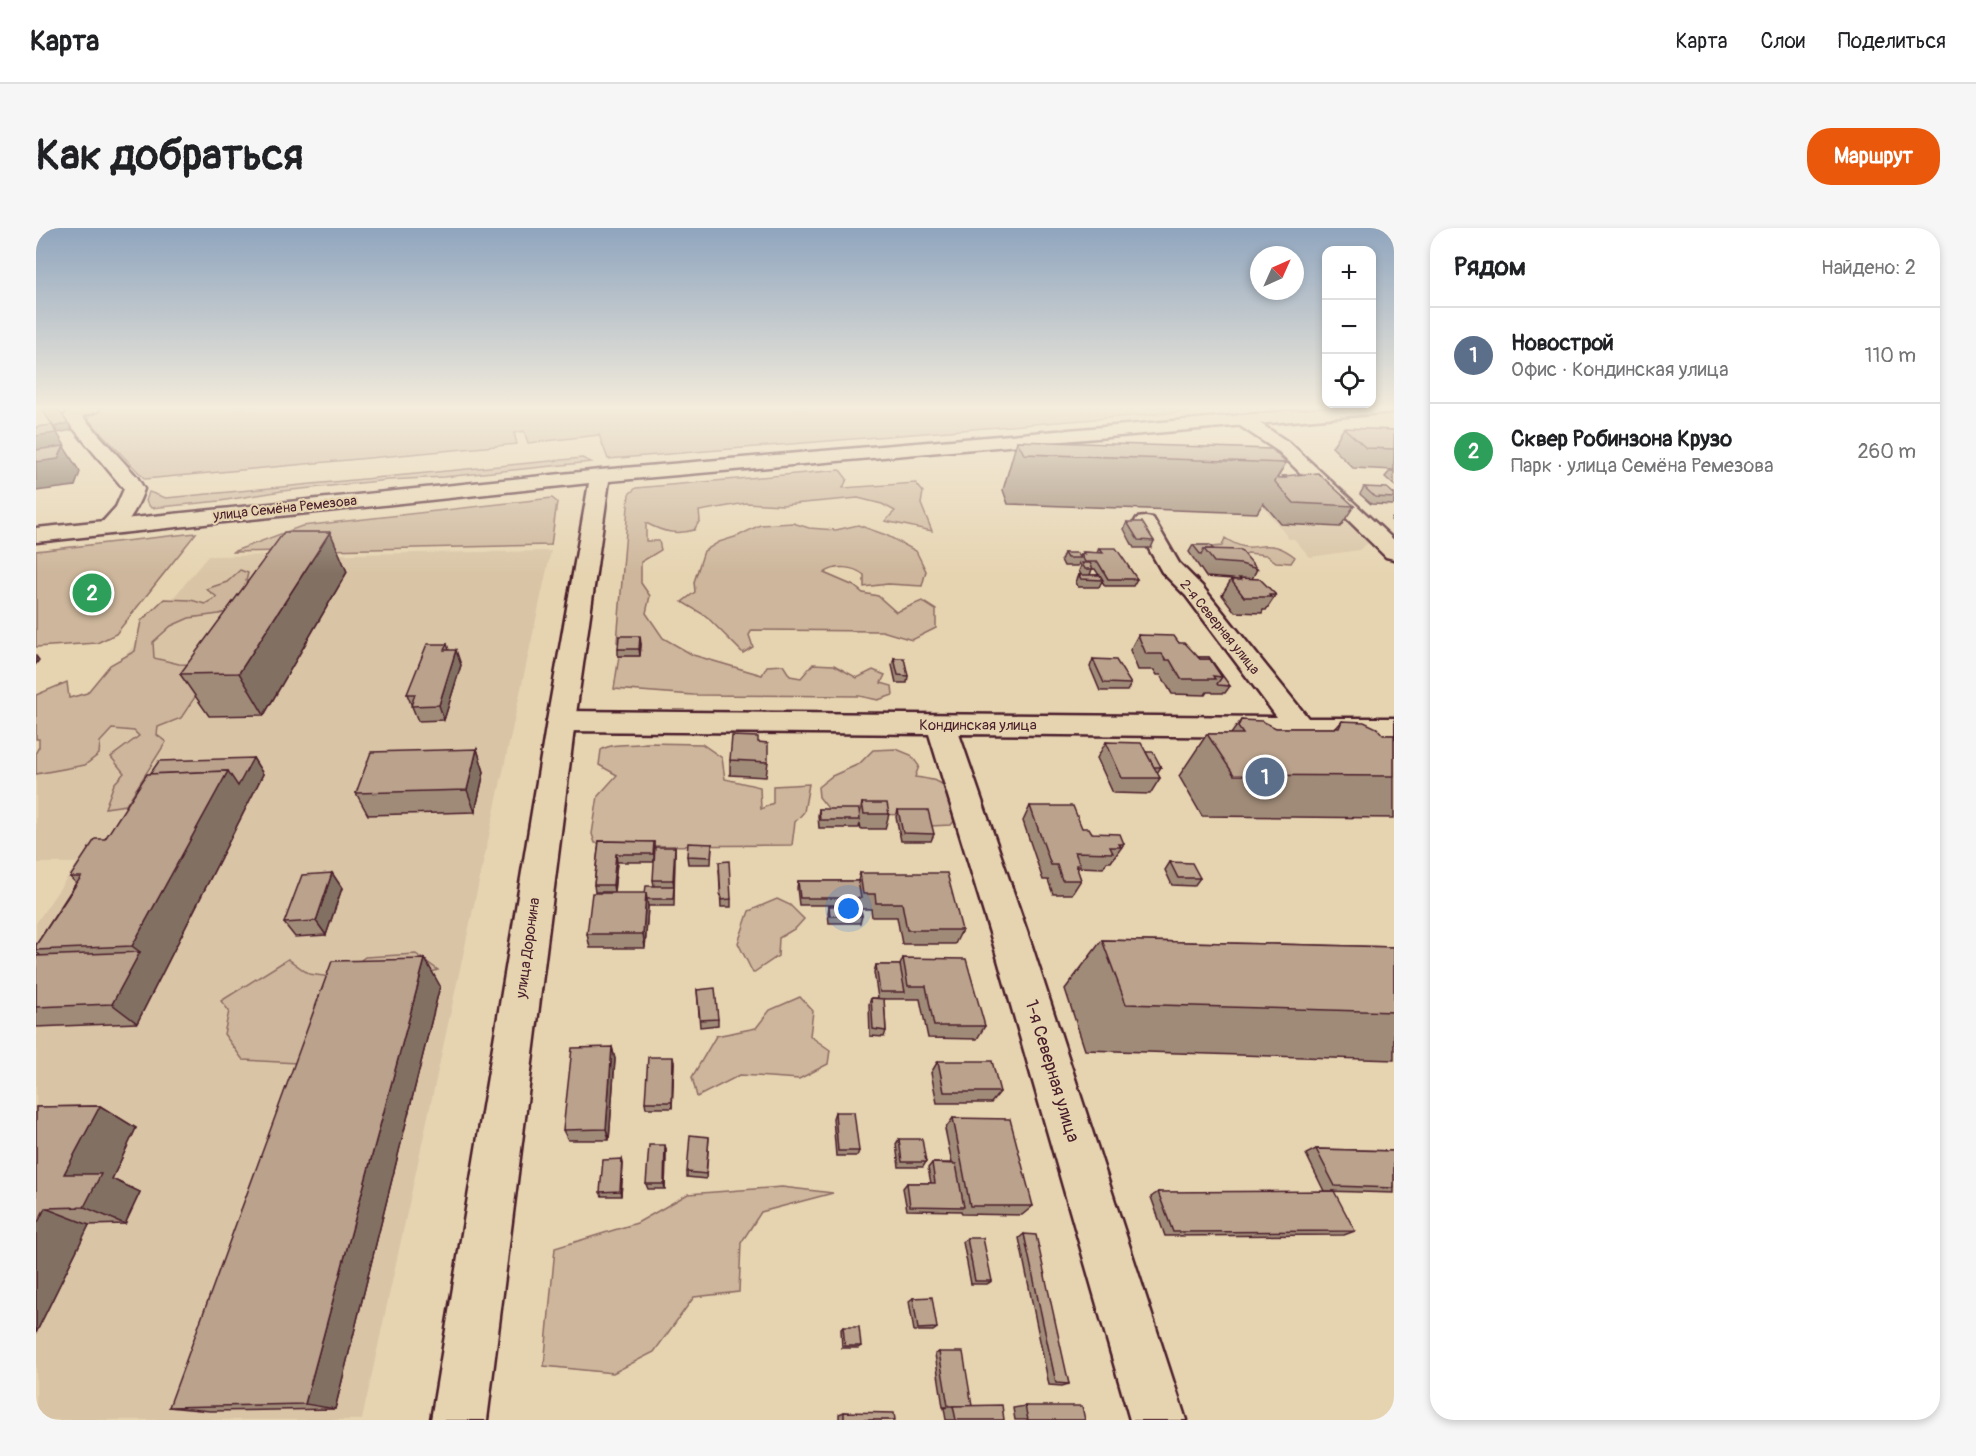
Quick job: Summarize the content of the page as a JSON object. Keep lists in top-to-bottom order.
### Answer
{
  "streets": {
    "main road": [
      "улица Семёна Ремезова",
      "2-я Северная улица",
      "Кондинская улица",
      "улица Доронина",
      "1-я Северная улица"
    ]
  },
  "crossings": [
    ["улица Семёна Ремезова", "улица Доронина"],
    ["2-я Северная улица", "Кондинская улица"],
    ["Кондинская улица", "улица Доронина"],
    ["Кондинская улица", "1-я Северная улица"]
  ],
  "north": "top right",
  "page": {
    "header": "Карта",
    "nav": ["Карта", "Слои", "Поделиться"],
    "buttons": "Маршрут",
    "title": "Как добраться",
    "heading": ["Рядом", "Найдено: 2"],
    "map_buttons": ["+", "−"],
    "list": [
      {
        "mark": "1",
        "name": "Новострой",
        "note": "Офис · Кондинская улица",
        "value": "110 m"
      },
      {
        "mark": "2",
        "name": "Сквер Робинзона Крузо",
        "note": "Парк · улица Семёна Ремезова",
        "value": "260 m"
      }
    ],
    "pins": ["2", "1"]
  }
}
